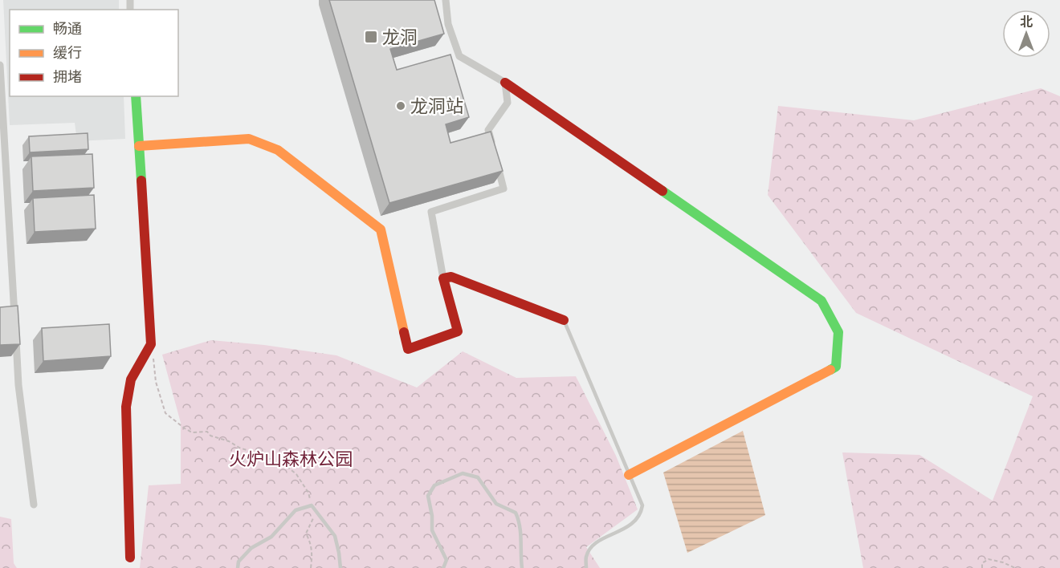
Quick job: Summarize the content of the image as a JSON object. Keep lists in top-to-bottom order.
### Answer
{
  "parks": ["火炉山森林公园"],
  "places": {
    "transit": ["龙洞"],
    "other": ["龙洞站"]
  },
  "legend": ["畅通", "缓行", "拥堵"],
  "north": "top"
}
